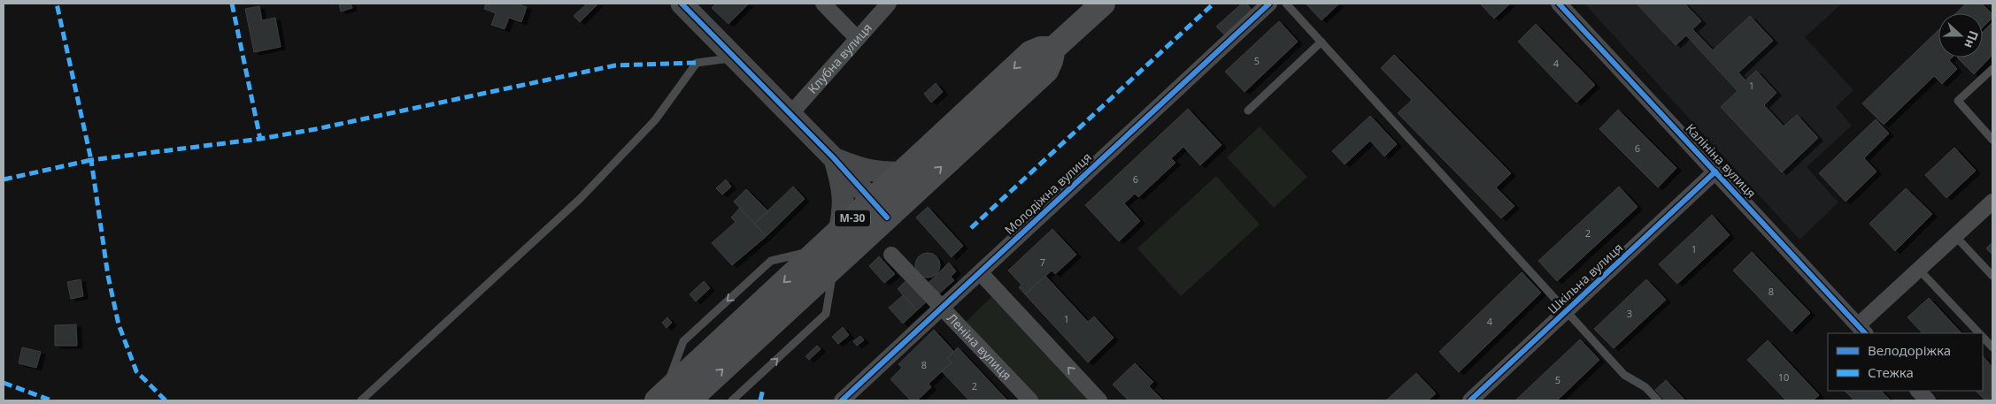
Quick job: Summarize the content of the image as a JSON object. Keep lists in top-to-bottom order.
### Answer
{
  "streets": {
    "highway": ["М-30"],
    "street": [
      "Клубна вулиця",
      "Калініна вулиця",
      "Молодіжна вулиця",
      "Шкільна вулиця",
      "Леніна вулиця"
    ]
  },
  "crossings": [
    ["Калініна вулиця", "Шкільна вулиця"],
    ["Молодіжна вулиця", "Леніна вулиця"]
  ],
  "house_numbers": [
    "5",
    "4",
    "1",
    "6",
    "6",
    "2",
    "1",
    "7",
    "8",
    "3",
    "1",
    "4",
    "8",
    "10",
    "5",
    "2"
  ],
  "legend": ["Велодоріжка", "Стежка"],
  "north": "right"
}
